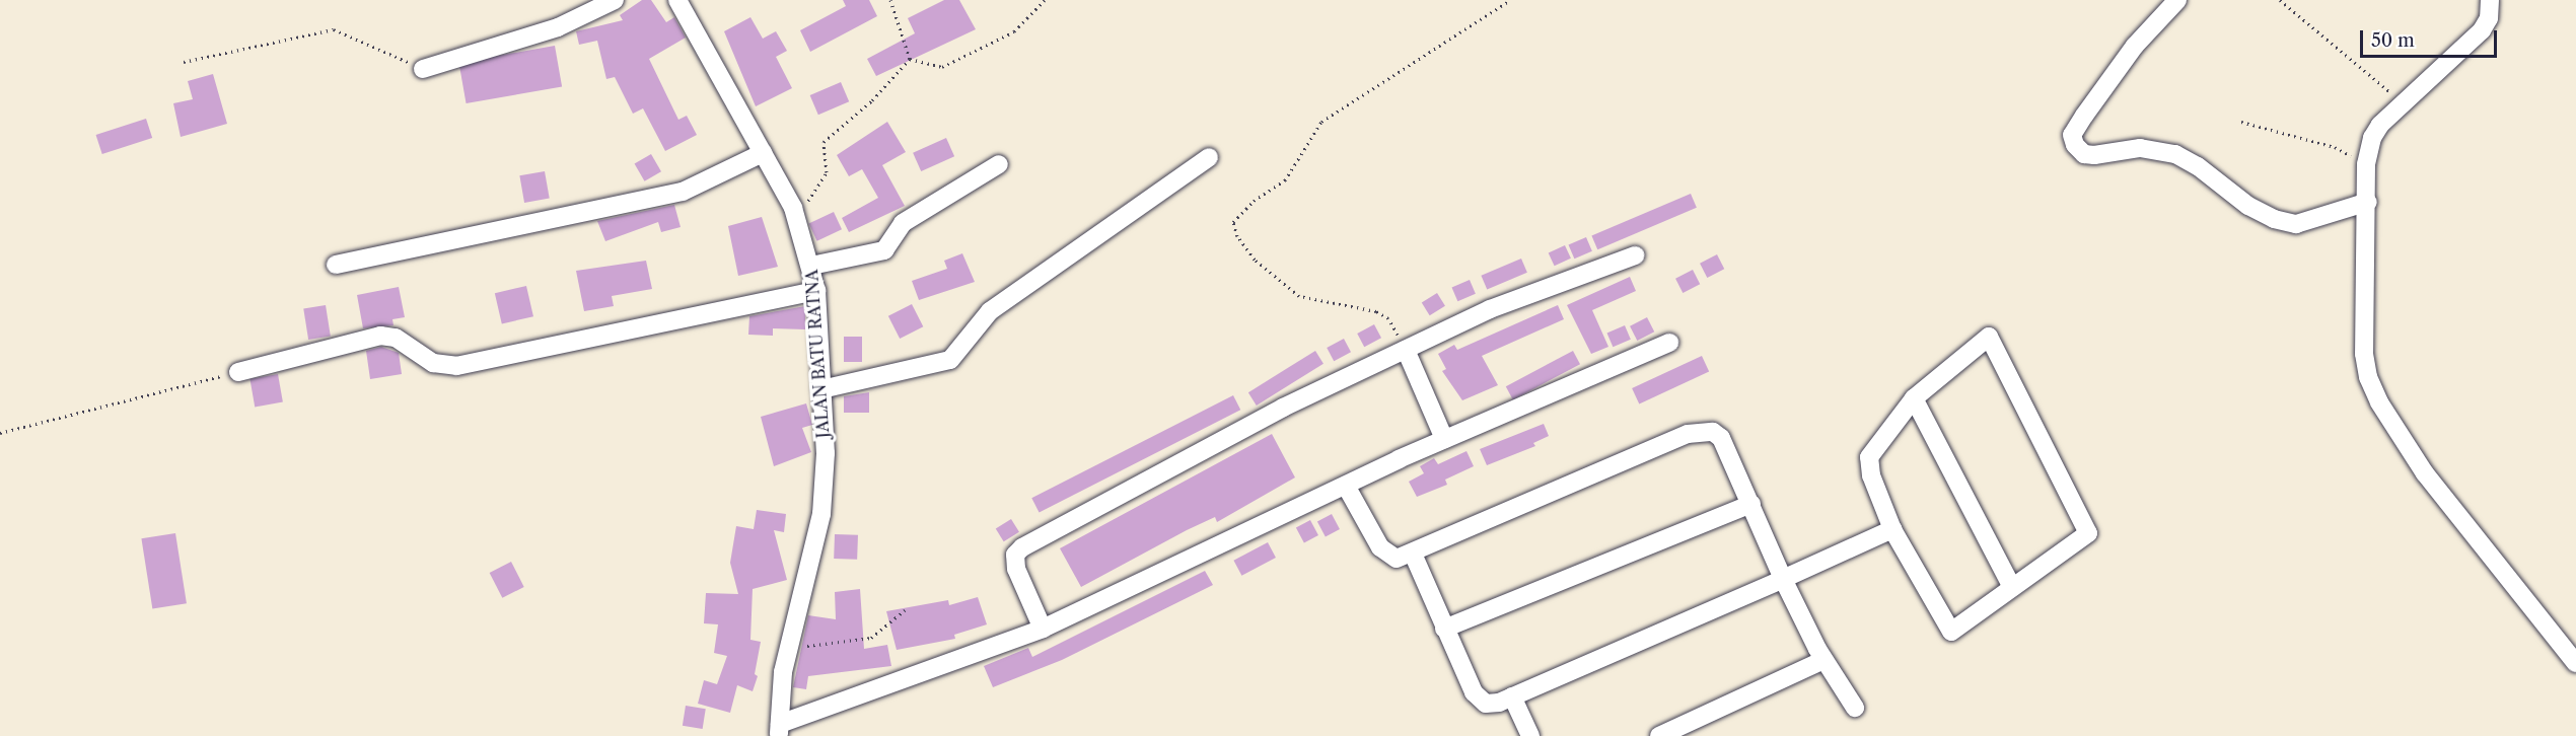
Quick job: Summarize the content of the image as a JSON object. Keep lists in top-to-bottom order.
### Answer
{
  "streets": {
    "street": ["JALAN BATU RATNA"]
  },
  "scale_bar": "50 m"
}
